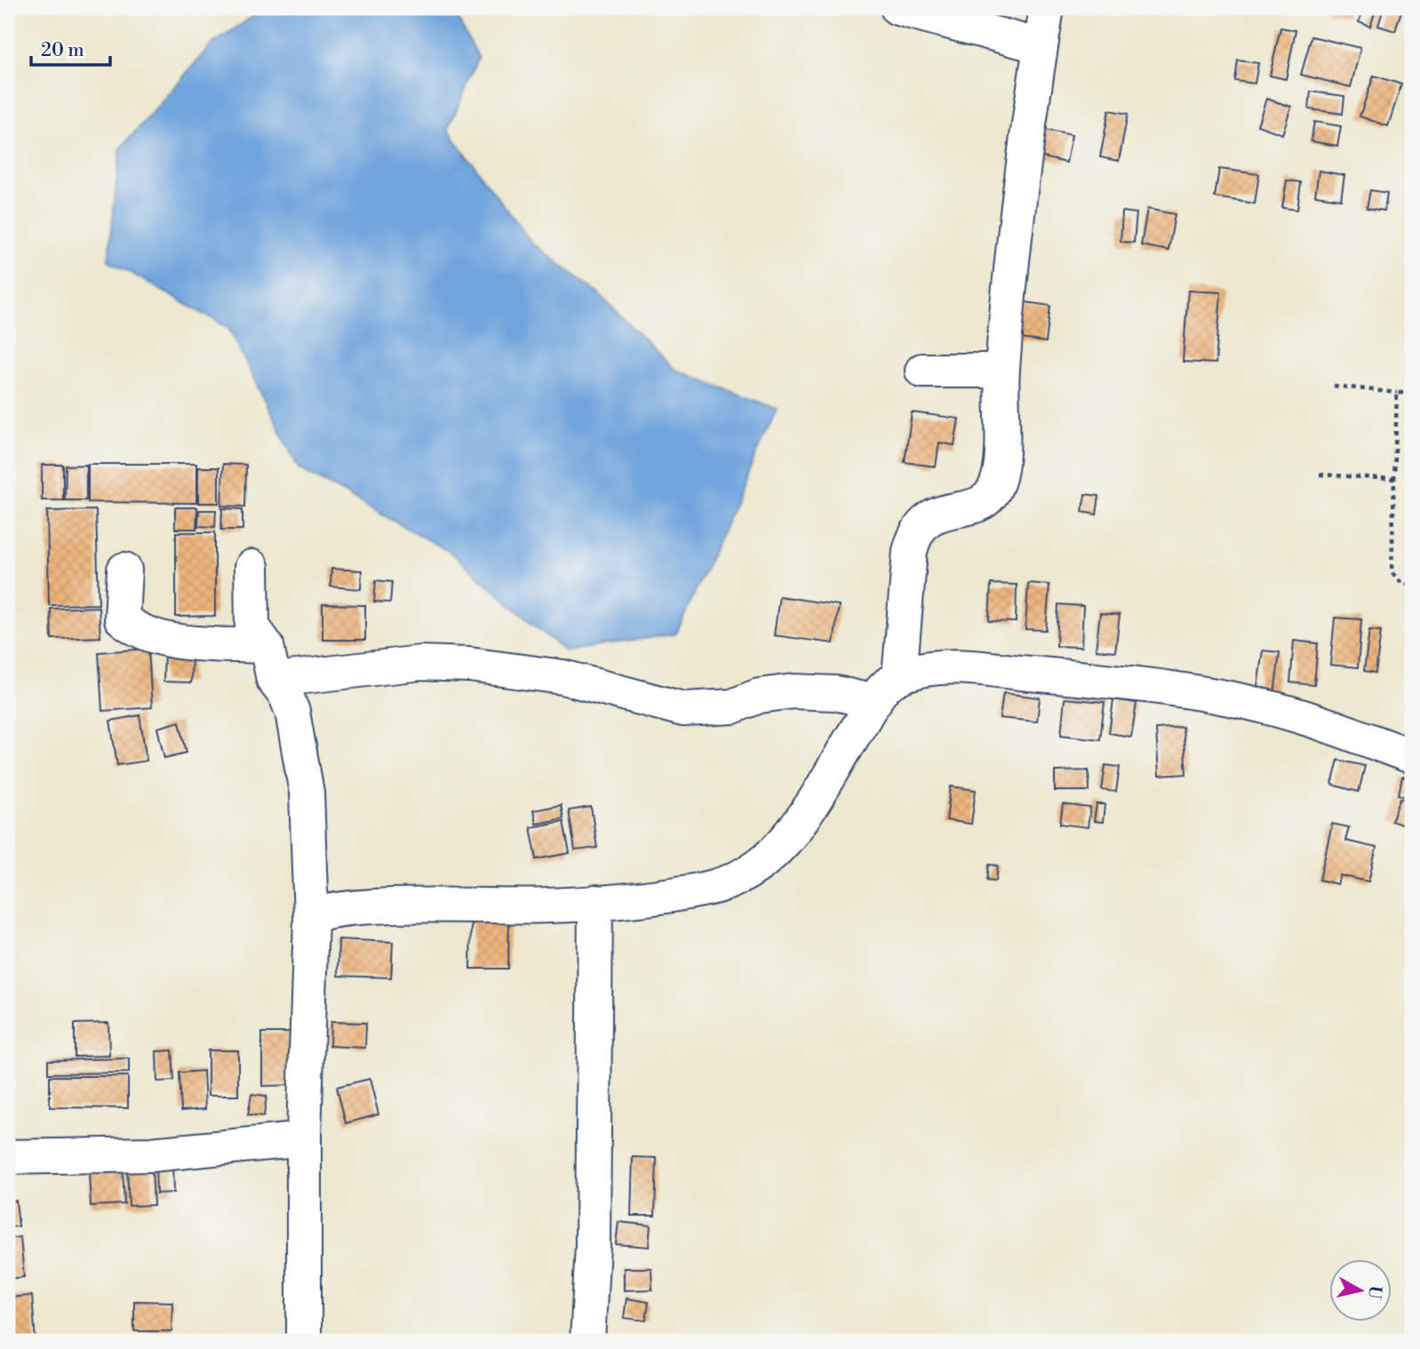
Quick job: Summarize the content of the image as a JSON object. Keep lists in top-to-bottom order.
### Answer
{
  "scale_bar": "20 m",
  "north": "right"
}
